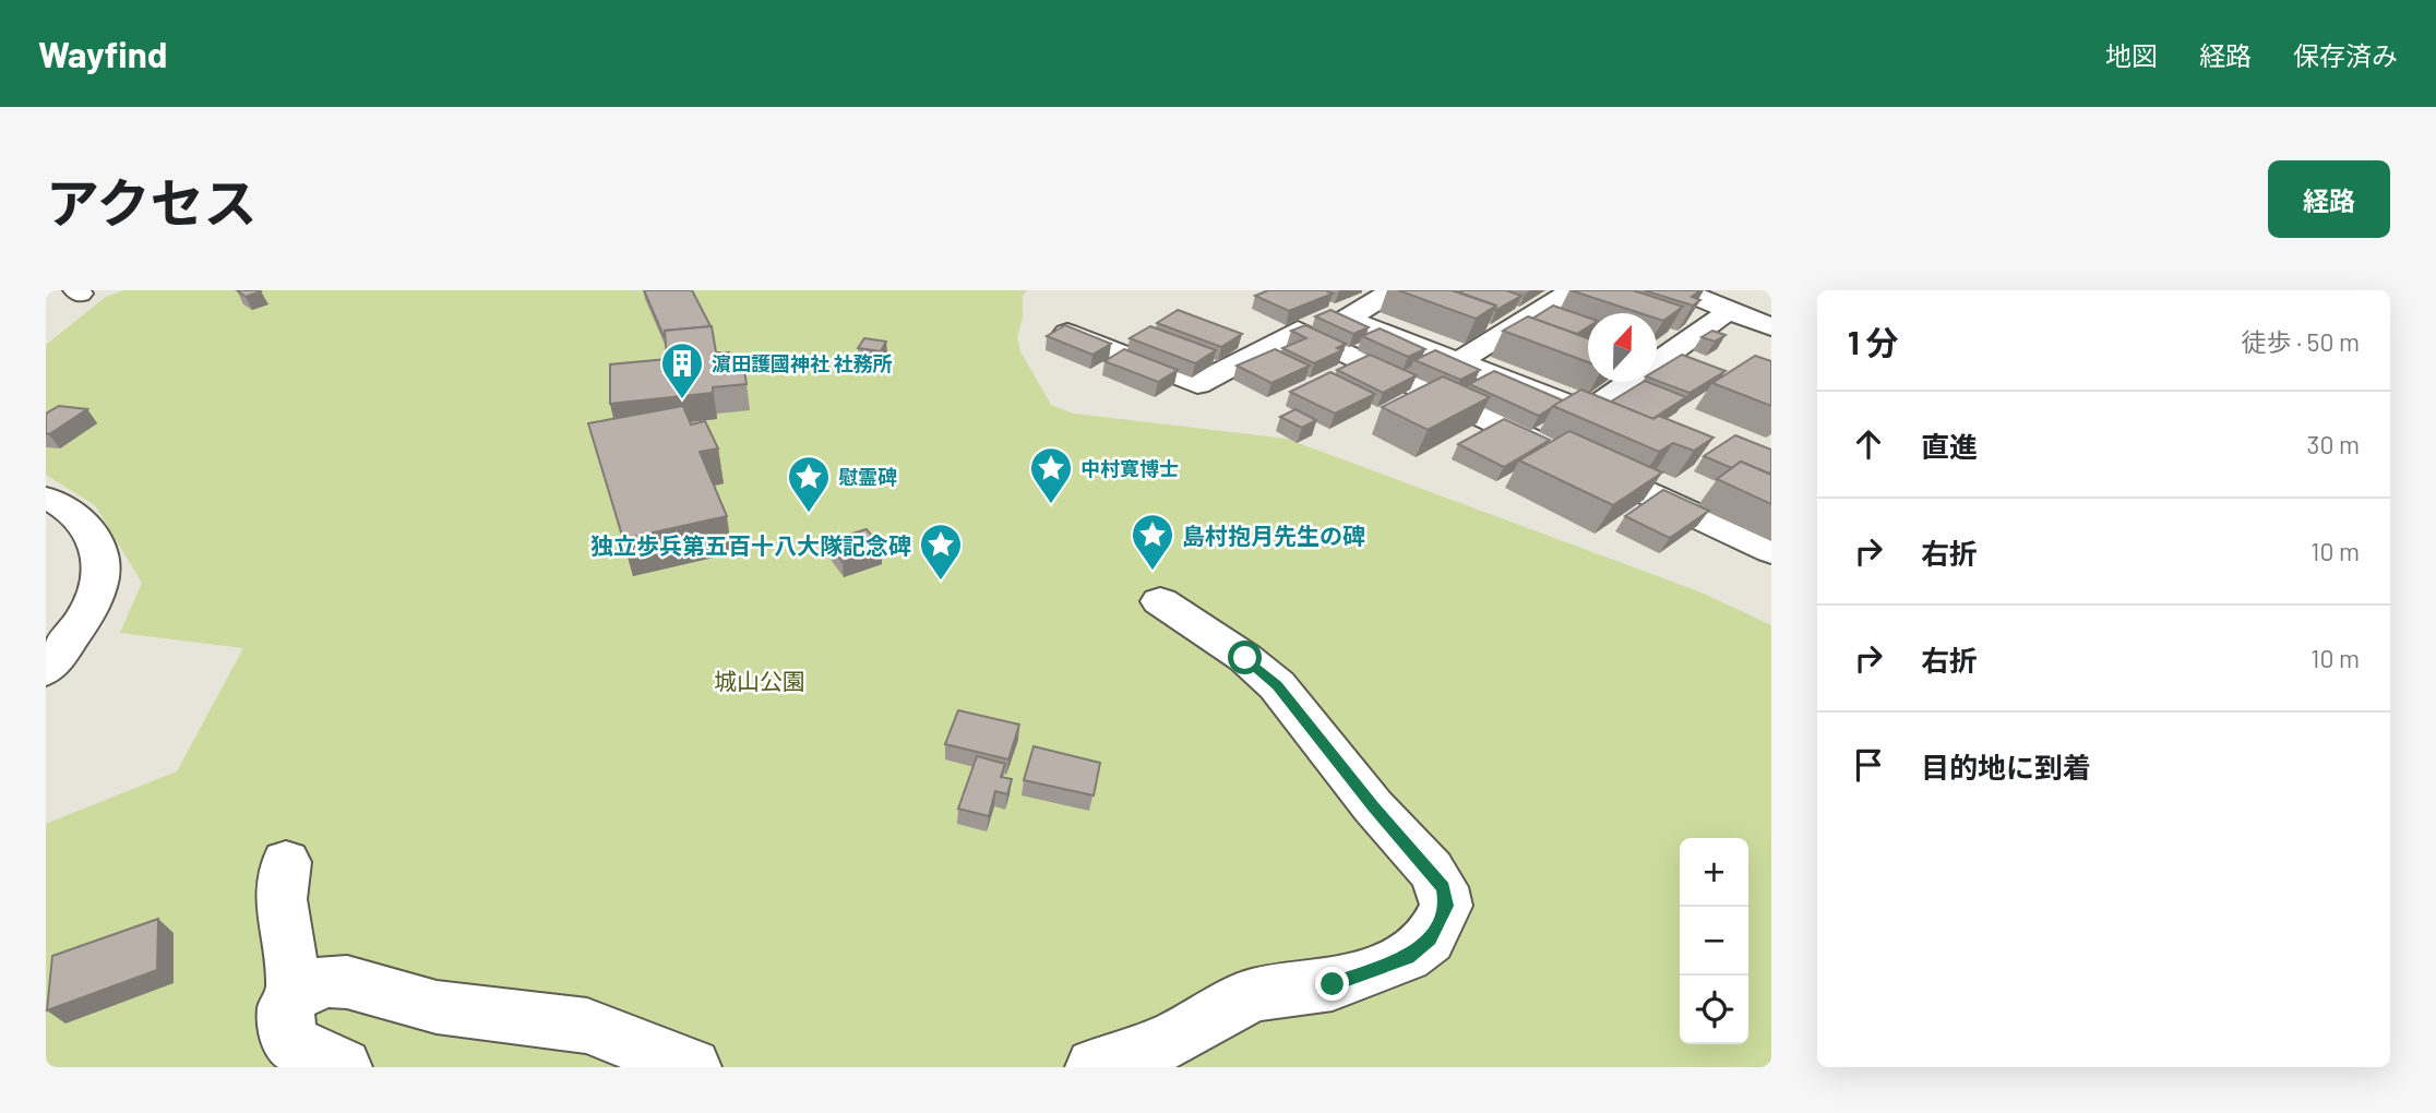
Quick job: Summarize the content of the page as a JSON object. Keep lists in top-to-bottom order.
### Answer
{
  "parks": ["城山公園"],
  "places": {
    "building": ["濵田護國神社 社務所"],
    "place": [
      "中村寛博士",
      "慰霊碑",
      "島村抱月先生の碑",
      "独立歩兵第五百十八大隊記念碑"
    ]
  },
  "north": "top",
  "page": {
    "header": "Wayfind",
    "nav": ["地図", "経路", "保存済み"],
    "title": "アクセス",
    "buttons": "経路",
    "heading": ["1 分", "徒歩 · 50 m"],
    "list": [
      ["直進", "30 m"],
      ["右折", "10 m"],
      ["右折", "10 m"],
      "目的地に到着"
    ],
    "map_buttons": ["+", "−"]
  }
}
